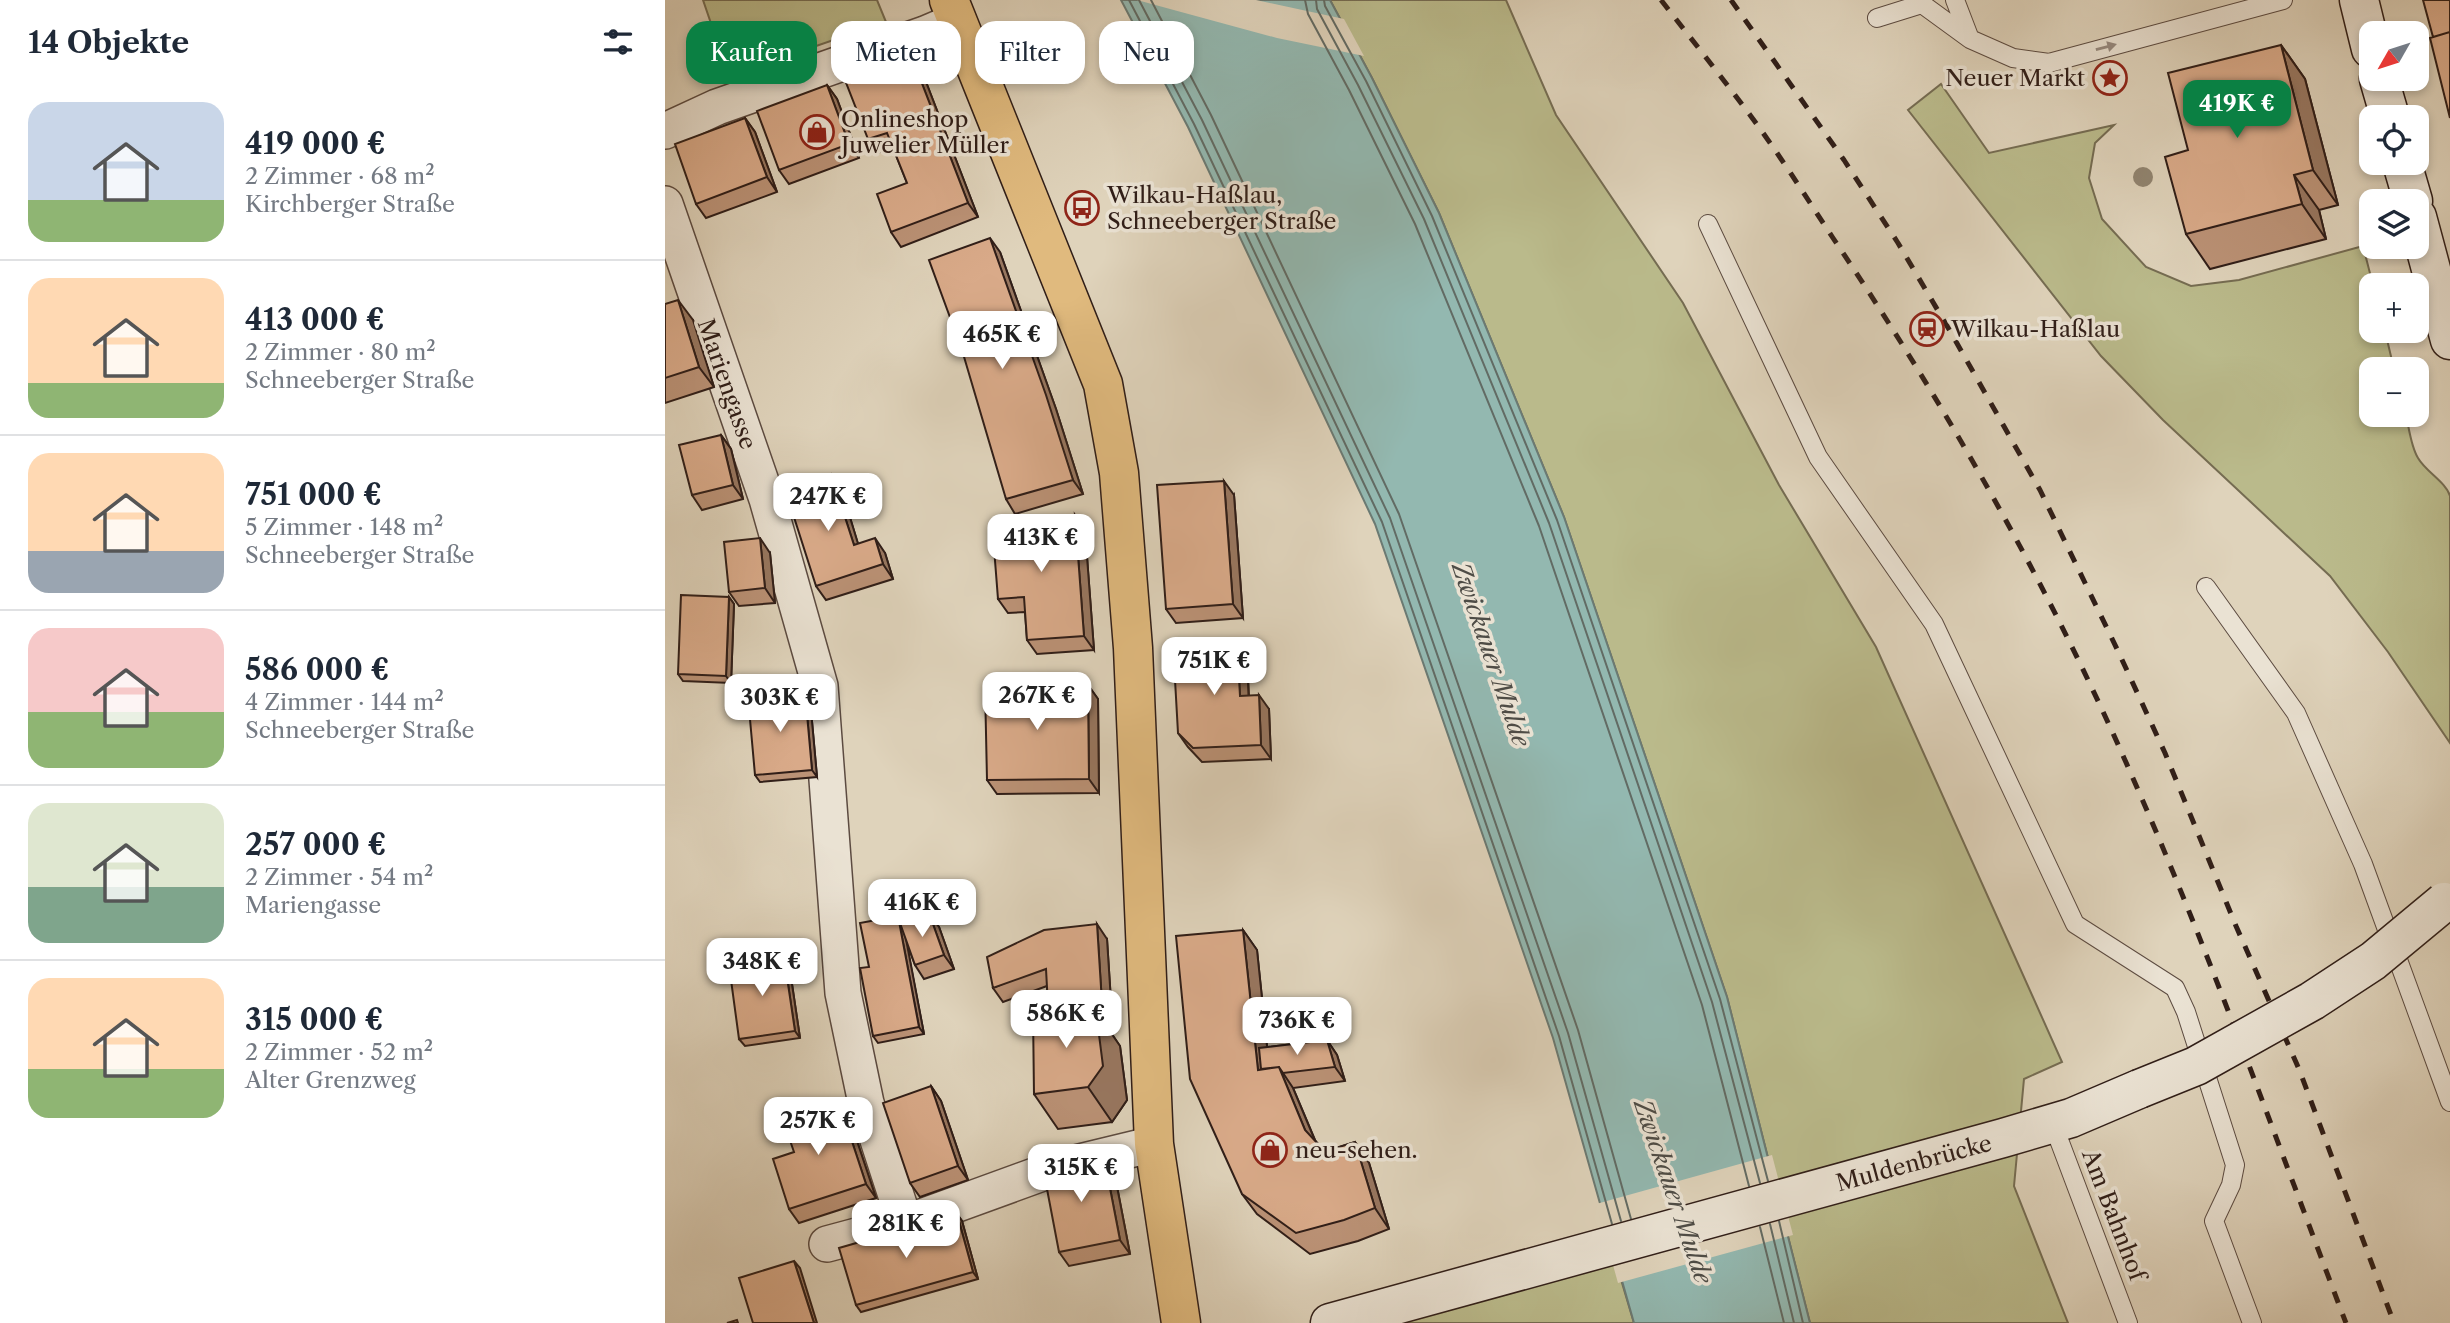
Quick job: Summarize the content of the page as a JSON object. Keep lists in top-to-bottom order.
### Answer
{
  "streets": {
    "main road": ["Muldenbrücke"],
    "street": ["Mariengasse"],
    "lane": ["Am Bahnhof"]
  },
  "crossings": [
    ["Muldenbrücke", "Am Bahnhof"]
  ],
  "water": ["Zwickauer Mulde"],
  "places": {
    "place": ["Neuer Markt"],
    "shop": ["Onlineshop Juwelier Müller", "neu-sehen."],
    "bus stop": ["Wilkau-Haßlau, Schneeberger Straße"],
    "station": ["Wilkau-Haßlau"]
  },
  "north": "bottom left",
  "page": {
    "heading": "14 Objekte",
    "map_buttons": ["+", "−"],
    "chip": [
      "Kaufen",
      "Mieten",
      "Filter",
      "Neu"
    ],
    "price": [
      "419K €",
      "465K €",
      "247K €",
      "413K €",
      "751K €",
      "267K €",
      "303K €",
      "416K €",
      "348K €",
      "586K €",
      "736K €",
      "257K €",
      "315K €",
      "281K €"
    ],
    "list": [
      {
        "name": "419 000 €",
        "note": "2 Zimmer · 68 m² · Kirchberger Straße"
      },
      {
        "name": "413 000 €",
        "note": "2 Zimmer · 80 m² · Schneeberger Straße"
      },
      {
        "name": "751 000 €",
        "note": "5 Zimmer · 148 m² · Schneeberger Straße"
      },
      {
        "name": "586 000 €",
        "note": "4 Zimmer · 144 m² · Schneeberger Straße"
      },
      {
        "name": "257 000 €",
        "note": "2 Zimmer · 54 m² · Mariengasse"
      },
      {
        "name": "315 000 €",
        "note": "2 Zimmer · 52 m² · Alter Grenzweg"
      }
    ]
  }
}
